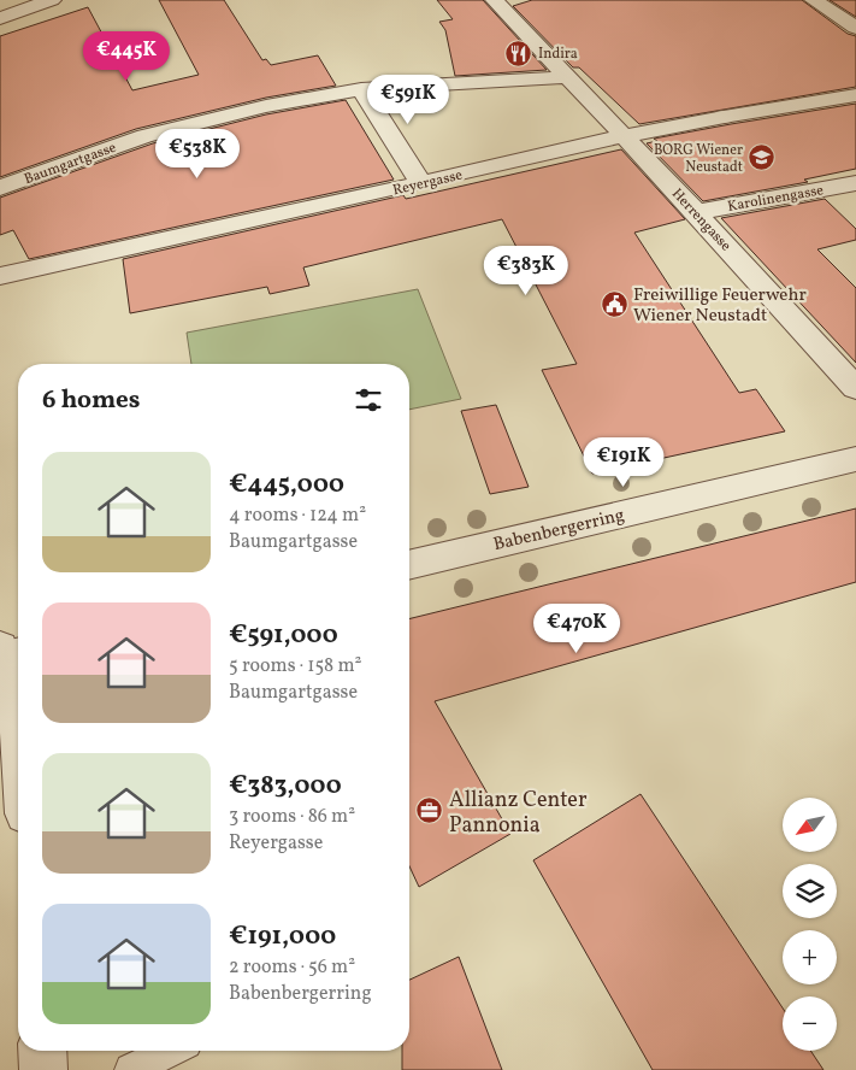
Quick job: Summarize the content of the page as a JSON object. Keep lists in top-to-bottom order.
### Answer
{
  "streets": {
    "street": [
      "Baumgartgasse",
      "Reyergasse",
      "Karolinengasse",
      "Herrengasse",
      "Babenbergerring"
    ]
  },
  "crossings": [
    ["Baumgartgasse", "Herrengasse"],
    ["Reyergasse", "Herrengasse"],
    ["Karolinengasse", "Herrengasse"]
  ],
  "places": {
    "restaurant": ["Indira"],
    "school or university": ["BORG Wiener Neustadt"],
    "public building": ["Freiwillige Feuerwehr Wiener Neustadt"],
    "office": ["Allianz Center Pannonia"]
  },
  "north": "bottom left",
  "page": {
    "price": [
      "€445K",
      "€591K",
      "€538K",
      "€383K",
      "€191K",
      "€470K"
    ],
    "heading": "6 homes",
    "list": [
      {
        "name": "€445,000",
        "note": "4 rooms · 124 m² · Baumgartgasse"
      },
      {
        "name": "€591,000",
        "note": "5 rooms · 158 m² · Baumgartgasse"
      },
      {
        "name": "€383,000",
        "note": "3 rooms · 86 m² · Reyergasse"
      },
      {
        "name": "€191,000",
        "note": "2 rooms · 56 m² · Babenbergerring"
      }
    ],
    "map_buttons": ["+", "−"]
  }
}
